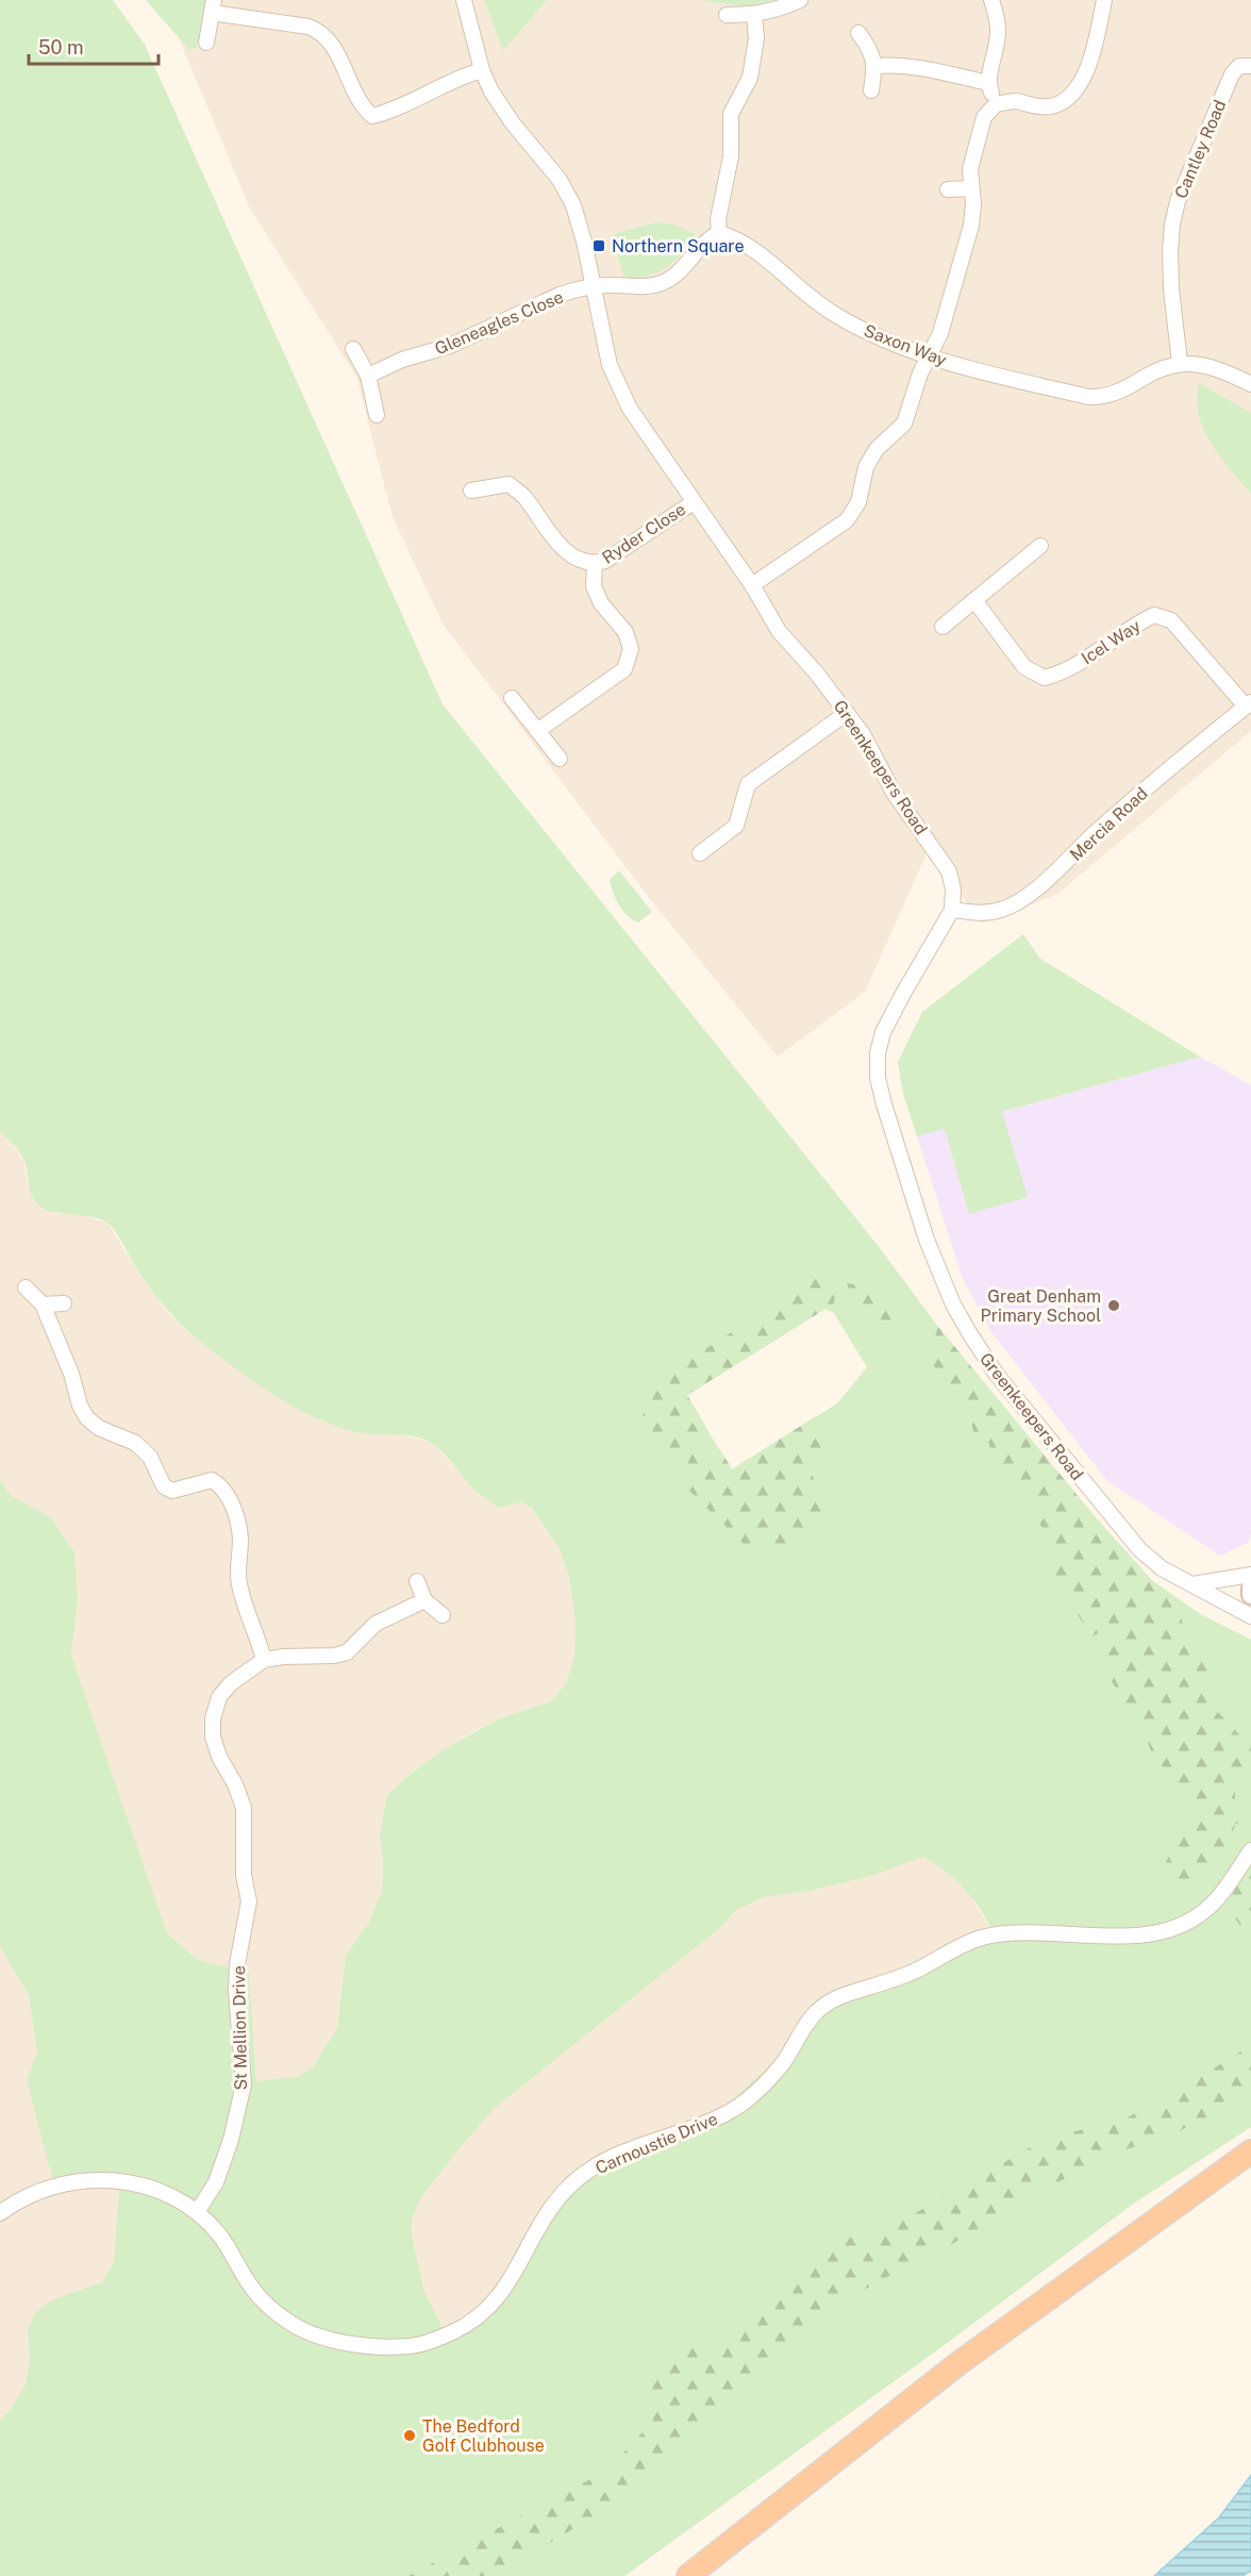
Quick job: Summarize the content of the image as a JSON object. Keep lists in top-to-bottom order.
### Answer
{
  "streets": {
    "street": [
      "Cantley Road",
      "Gleneagles Close",
      "Saxon Way",
      "Ryder Close",
      "Icel Way",
      "Greenkeepers Road",
      "Mercia Road",
      "St Mellion Drive",
      "Carnoustie Drive"
    ]
  },
  "crossings": [
    ["Cantley Road", "Saxon Way"],
    ["Gleneagles Close", "Greenkeepers Road"],
    ["Ryder Close", "Greenkeepers Road"],
    ["Icel Way", "Mercia Road"],
    ["Greenkeepers Road", "Mercia Road"],
    ["St Mellion Drive", "Carnoustie Drive"]
  ],
  "places": {
    "transit": ["Northern Square"],
    "other": ["Great Denham Primary School", "The Bedford Golf Clubhouse"]
  },
  "scale_bar": "50 m"
}
